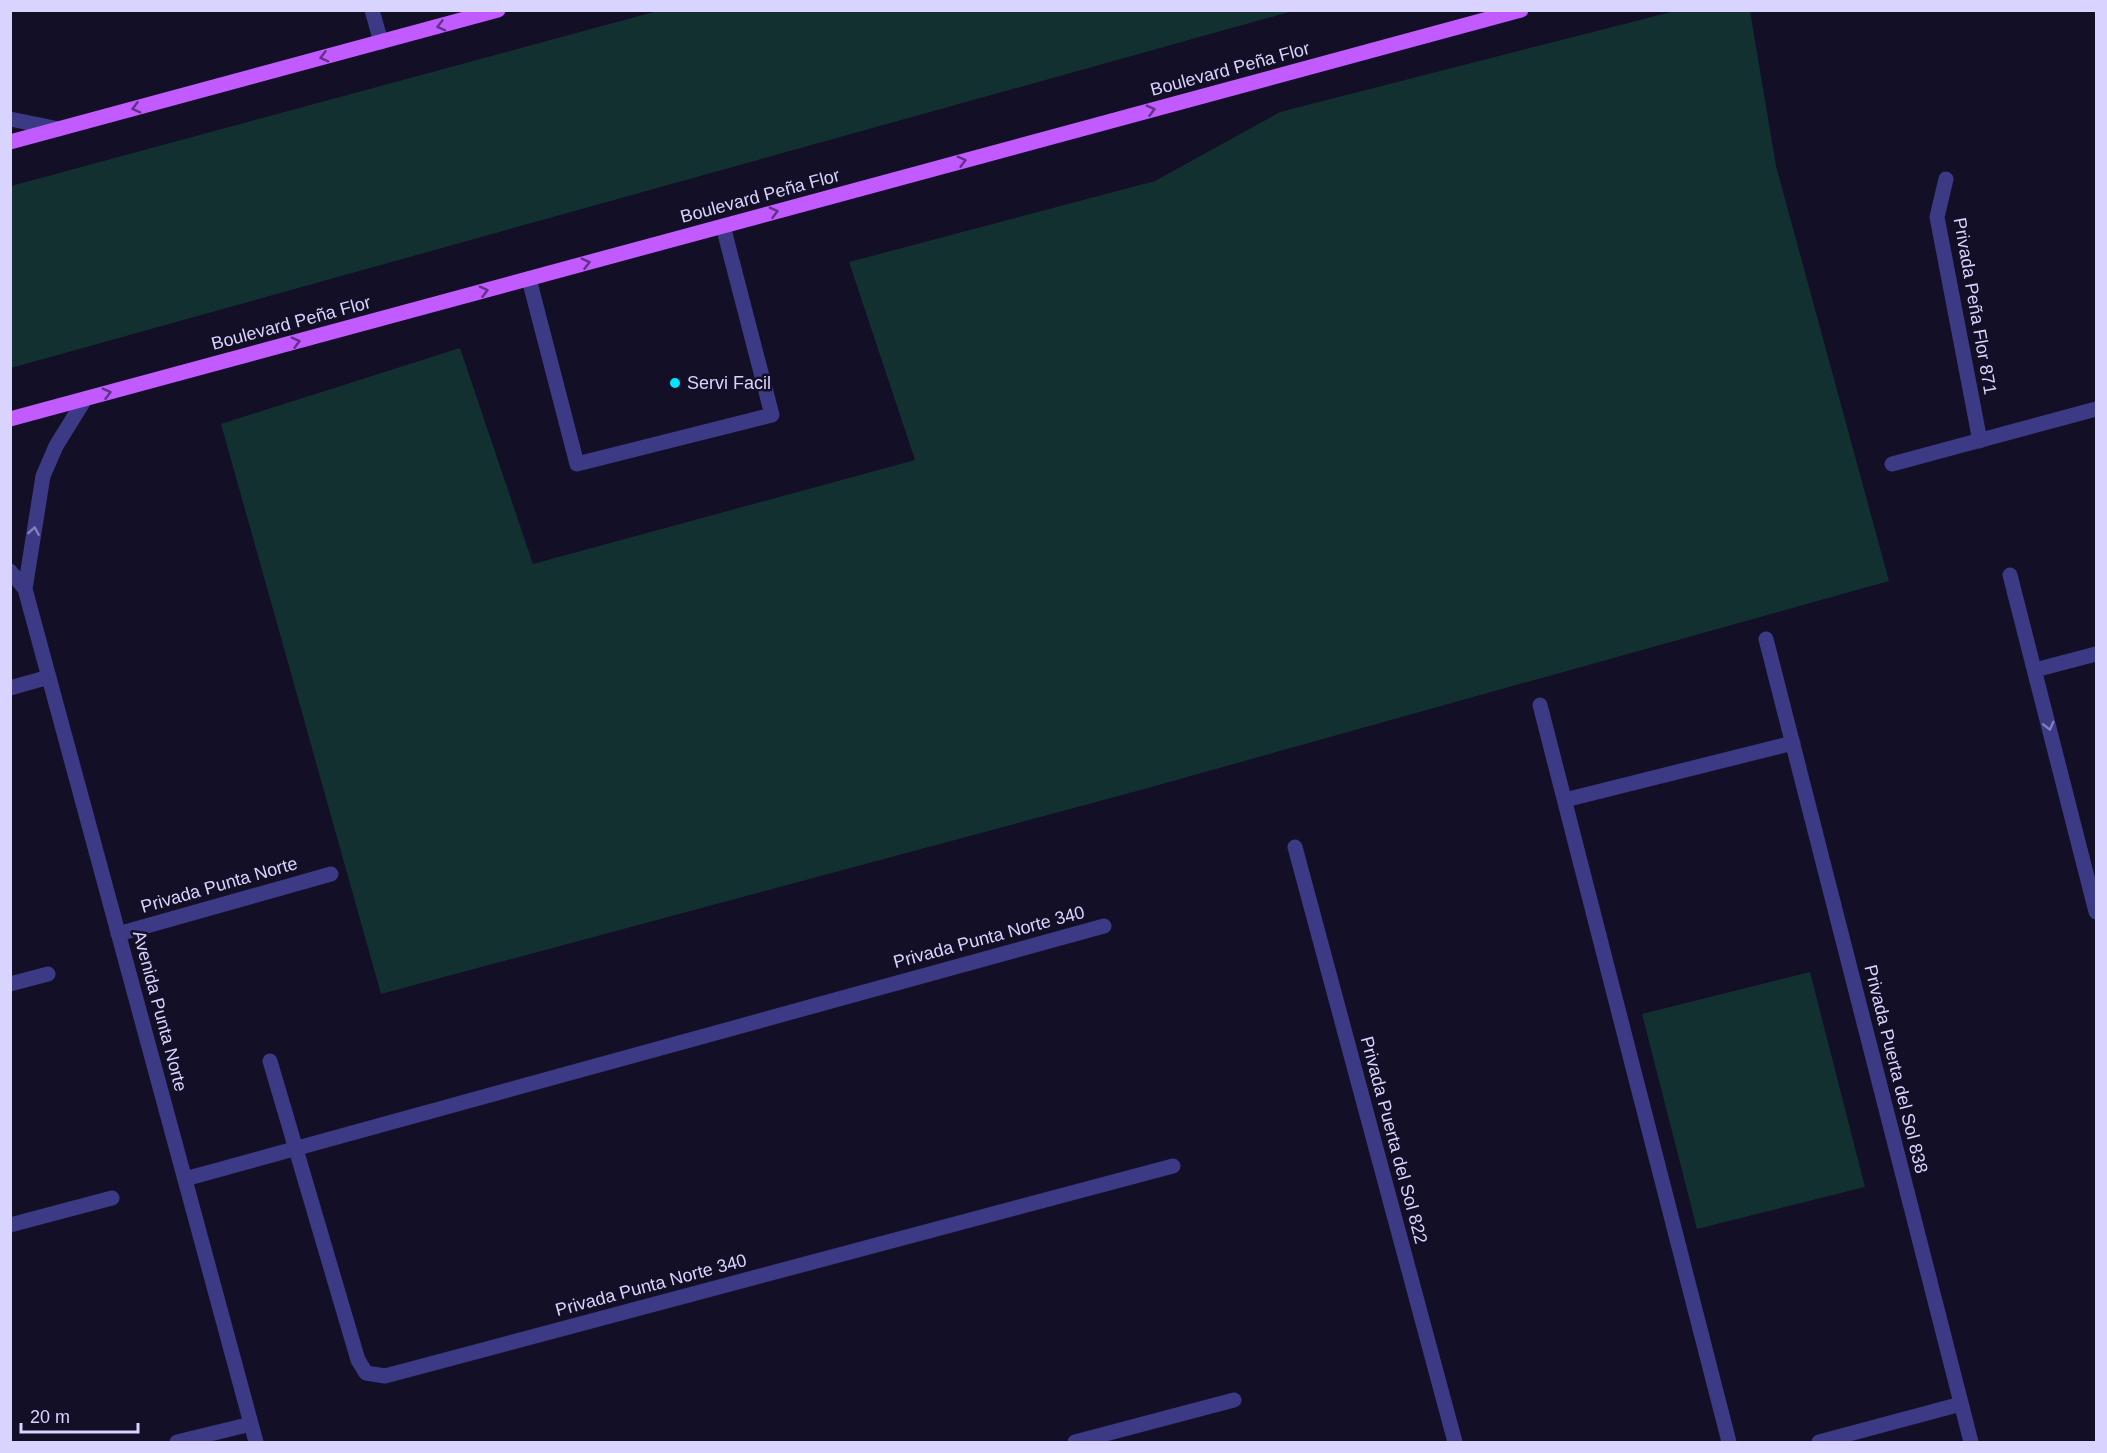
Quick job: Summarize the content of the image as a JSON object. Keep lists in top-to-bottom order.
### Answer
{
  "streets": {
    "main road": ["Boulevard Peña Flor"],
    "street": [
      "Privada Peña Flor 871",
      "Privada Punta Norte",
      "Privada Punta Norte 340",
      "Avenida Punta Norte",
      "Privada Puerta del Sol 838",
      "Privada Puerta del Sol 822"
    ]
  },
  "crossings": [
    ["Privada Punta Norte", "Avenida Punta Norte"],
    ["Privada Punta Norte 340", "Avenida Punta Norte"]
  ],
  "one_way": ["Boulevard Peña Flor"],
  "places": ["Servi Facil"],
  "scale_bar": "20 m"
}
